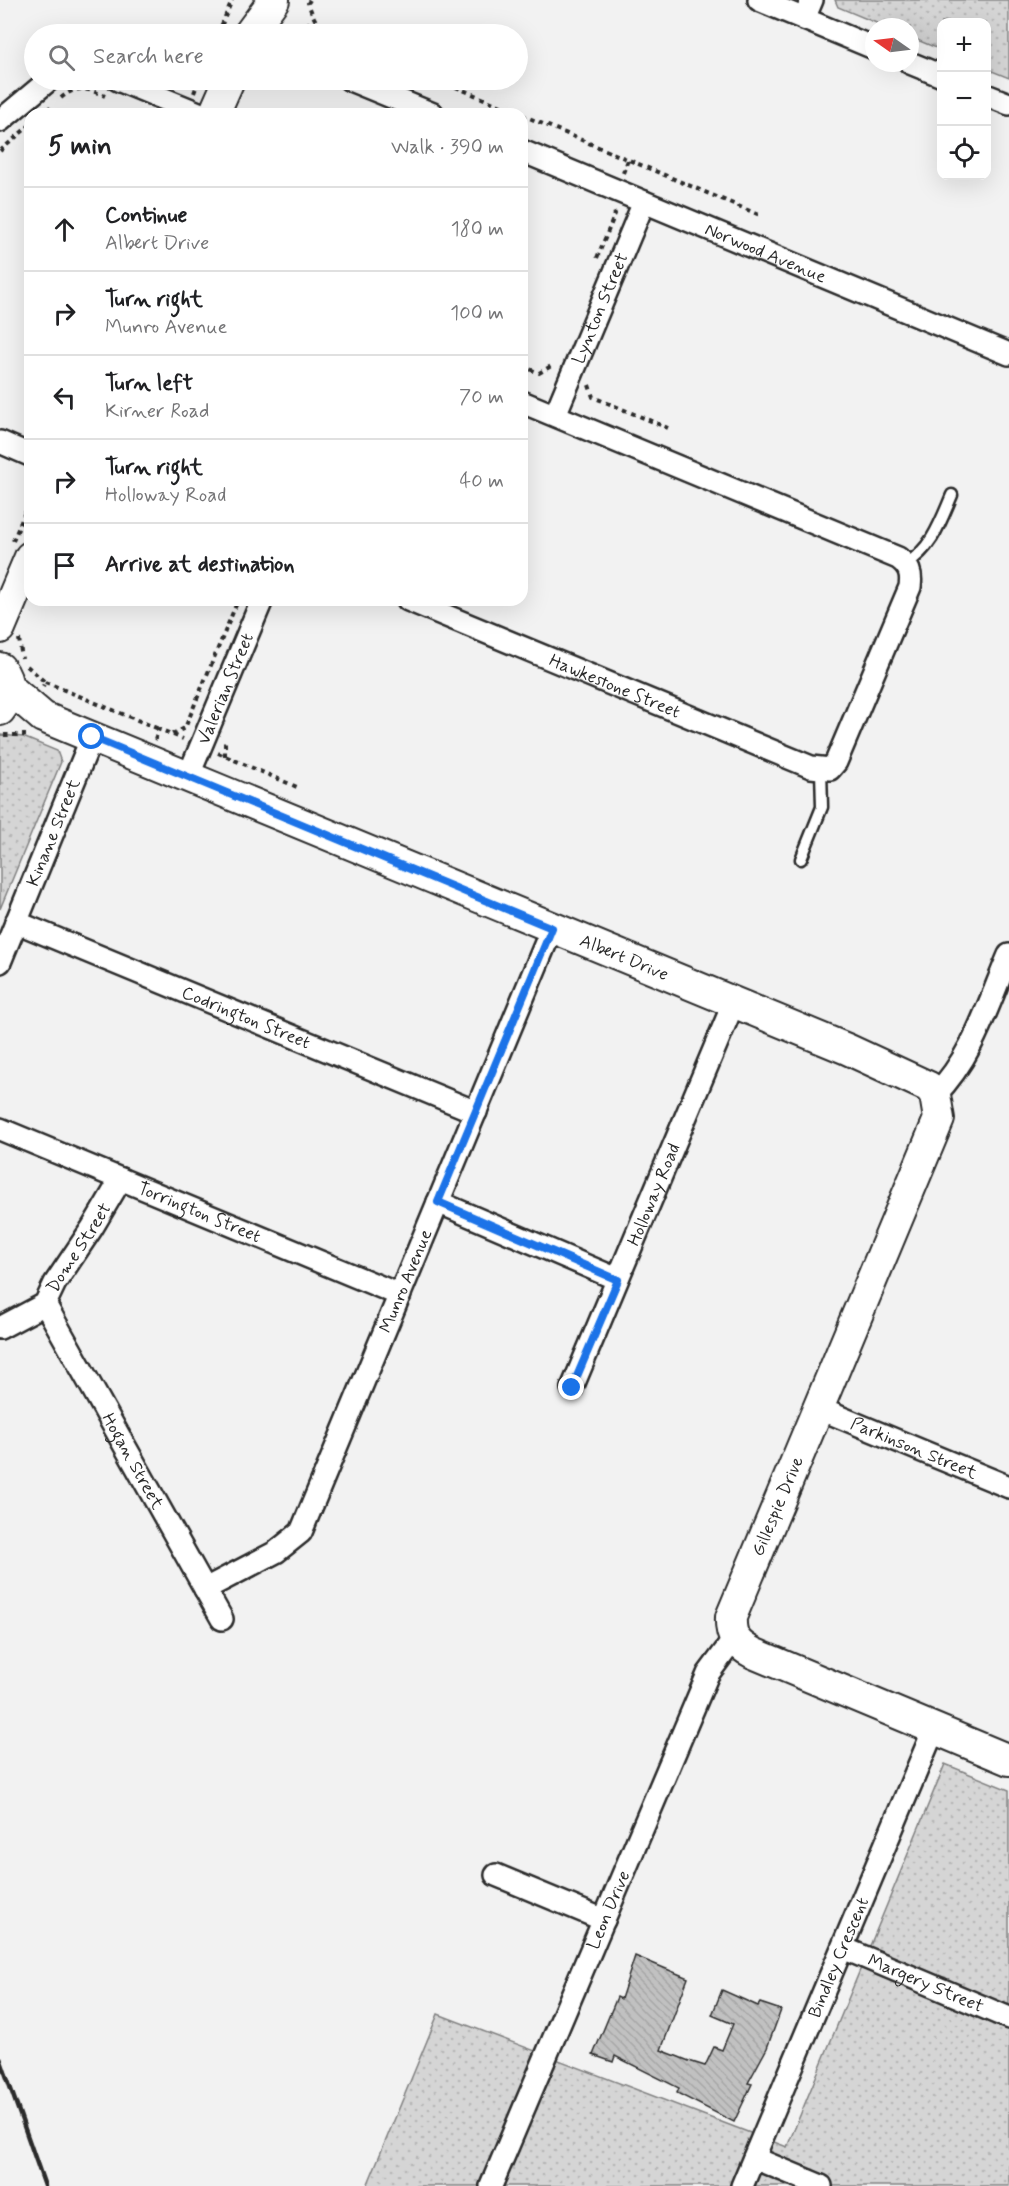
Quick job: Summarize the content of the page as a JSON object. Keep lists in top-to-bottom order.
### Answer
{
  "streets": {
    "street": [
      "Norwood Avenue",
      "Lynton Street",
      "Hawkestone Street",
      "Valerian Street",
      "Kinane Street",
      "Albert Drive",
      "Codrington Street",
      "Holloway Road",
      "Torrington Street",
      "Dome Street",
      "Munro Avenue",
      "Parkinson Street",
      "Hogan Street",
      "Gillespie Drive",
      "Leon Drive",
      "Bindley Crescent",
      "Margery Street"
    ]
  },
  "crossings": [
    ["Norwood Avenue", "Lynton Street"],
    ["Valerian Street", "Albert Drive"],
    ["Kinane Street", "Albert Drive"],
    ["Kinane Street", "Codrington Street"],
    ["Albert Drive", "Holloway Road"],
    ["Albert Drive", "Munro Avenue"],
    ["Albert Drive", "Gillespie Drive"],
    ["Codrington Street", "Munro Avenue"],
    ["Torrington Street", "Dome Street"],
    ["Torrington Street", "Munro Avenue"],
    ["Dome Street", "Hogan Street"],
    ["Munro Avenue", "Hogan Street"],
    ["Parkinson Street", "Gillespie Drive"],
    ["Gillespie Drive", "Leon Drive"],
    ["Bindley Crescent", "Margery Street"]
  ],
  "north": "left",
  "page": {
    "map_buttons": ["+", "−"],
    "search": "Search here",
    "heading": ["5 min", "Walk · 390 m"],
    "list": [
      ["Continue", "Albert Drive", "180 m"],
      ["Turn right", "Munro Avenue", "100 m"],
      ["Turn left", "Kirner Road", "70 m"],
      ["Turn right", "Holloway Road", "40 m"],
      "Arrive at destination"
    ]
  }
}
